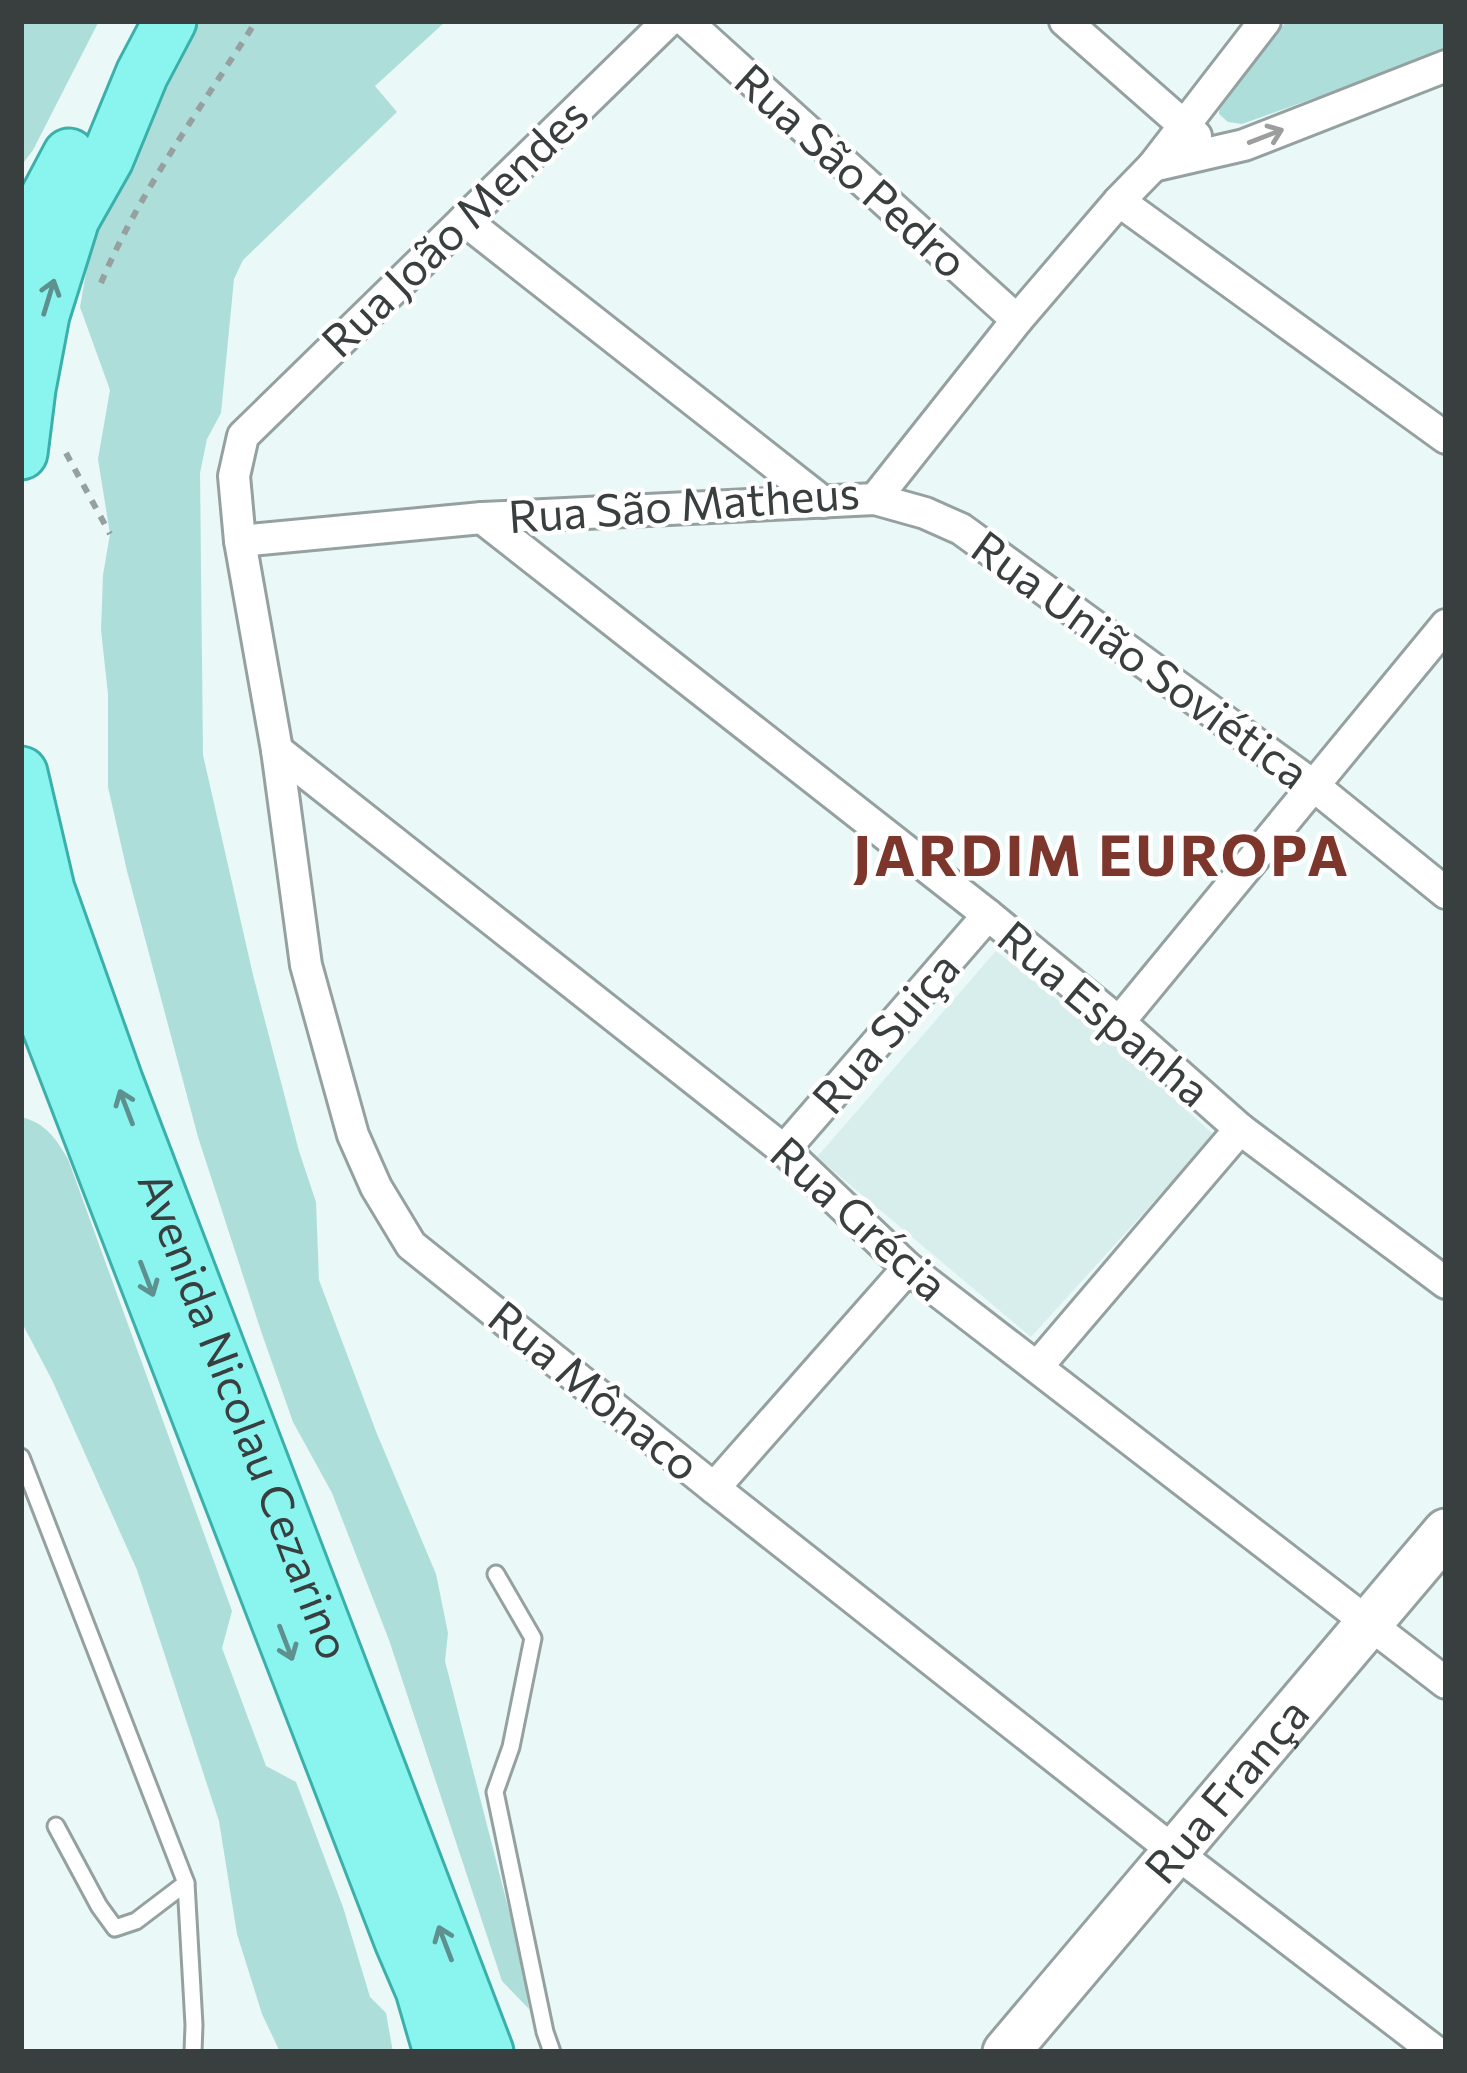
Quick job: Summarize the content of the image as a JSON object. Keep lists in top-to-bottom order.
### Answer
{
  "streets": {
    "main road": ["Avenida Nicolau Cezarino"],
    "street": [
      "Rua São Pedro",
      "Rua João Mendes",
      "Rua São Matheus",
      "Rua União Soviética",
      "Rua Espanha",
      "Rua Suiça",
      "Rua Grécia",
      "Rua Mônaco",
      "Rua França"
    ]
  },
  "crossings": [
    ["Rua São Pedro", "Rua São Matheus"],
    ["Rua João Mendes", "Rua Mônaco"],
    ["Rua São Matheus", "Rua União Soviética"],
    ["Rua São Matheus", "Rua Espanha"],
    ["Rua São Matheus", "Rua Mônaco"],
    ["Rua Espanha", "Rua Suiça"],
    ["Rua Suiça", "Rua Grécia"],
    ["Rua Grécia", "Rua Mônaco"],
    ["Rua Grécia", "Rua França"],
    ["Rua Mônaco", "Rua França"]
  ],
  "districts": ["JARDIM EUROPA"]
}
